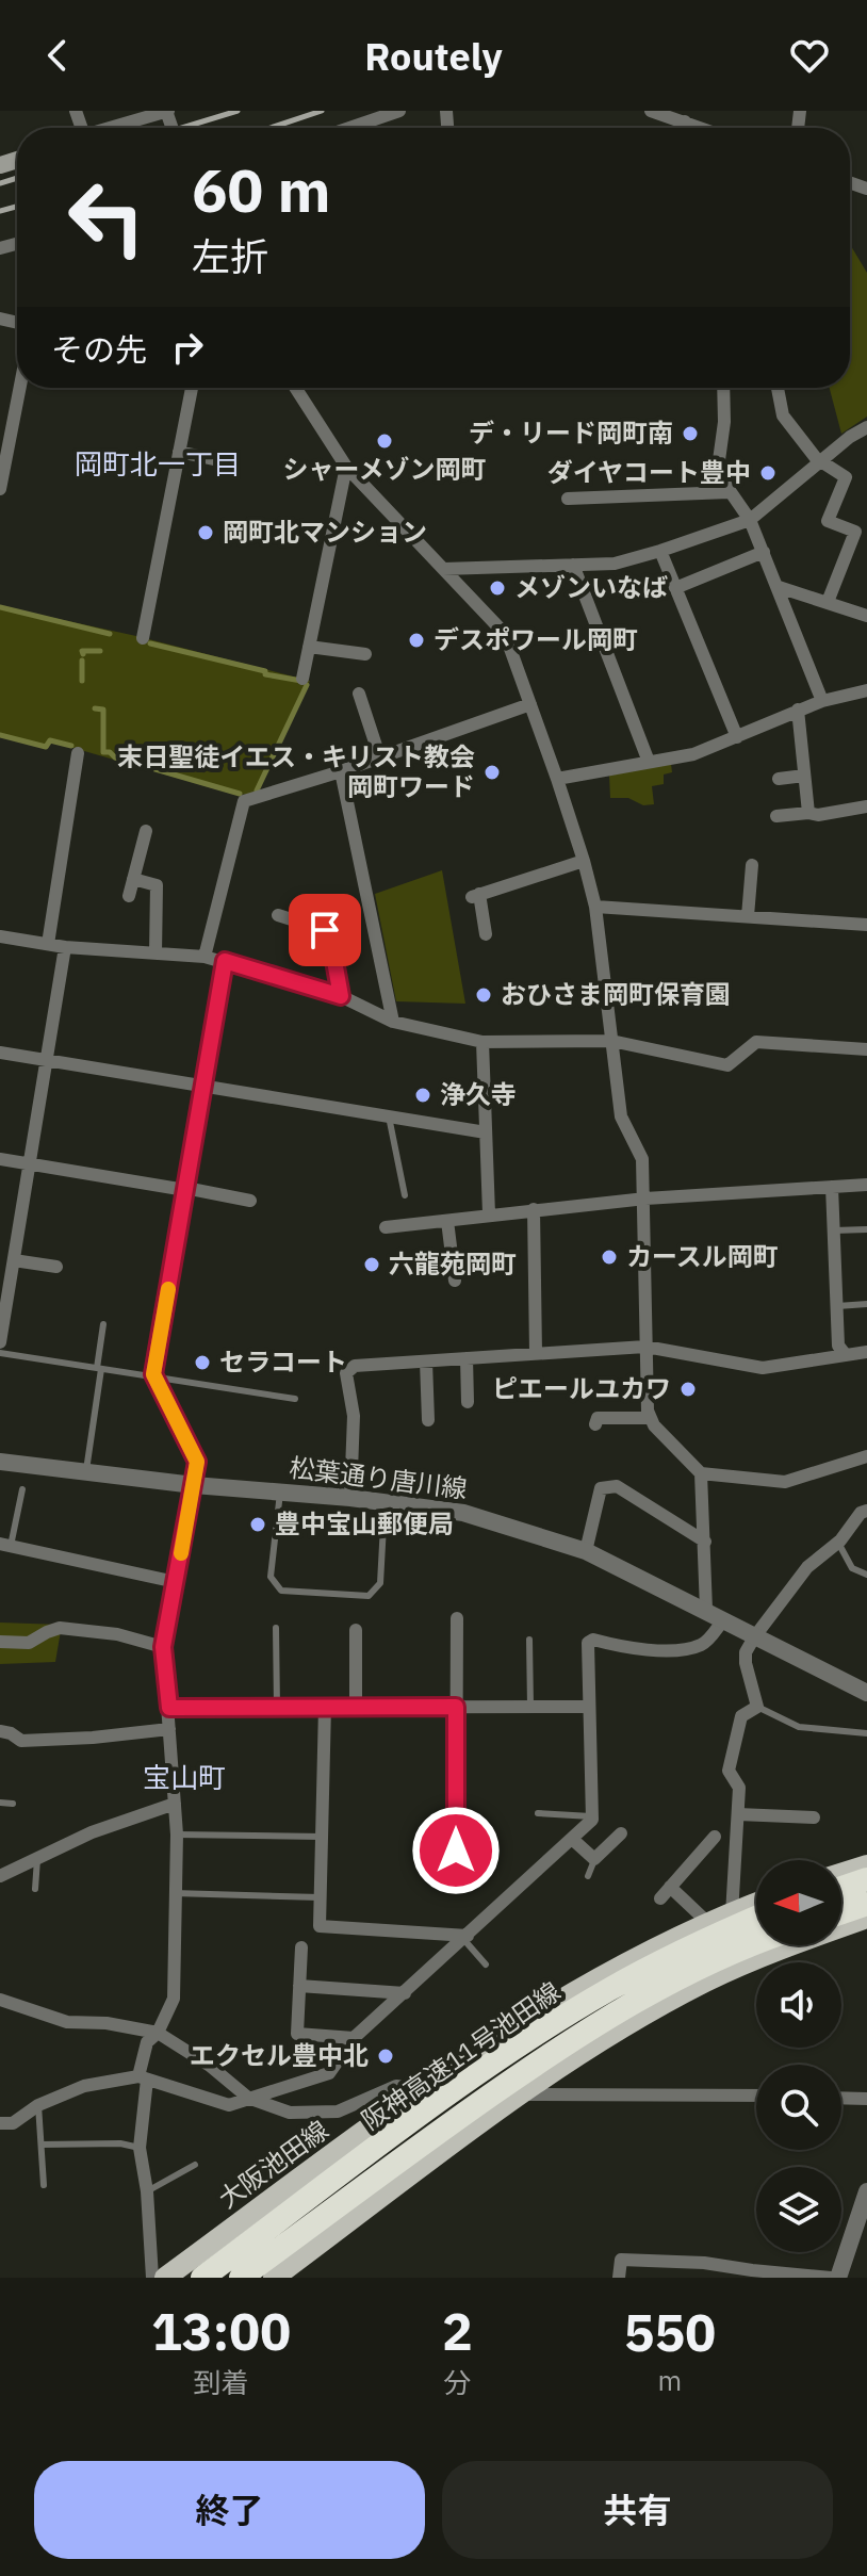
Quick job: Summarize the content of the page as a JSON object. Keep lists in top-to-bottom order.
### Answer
{
  "streets": {
    "highway": ["阪神高速11号池田線"],
    "main road": ["大阪池田線"],
    "street": ["松葉通り唐川線"]
  },
  "districts": ["岡町北一丁目", "宝山町"],
  "places": [
    "デ・リード岡町南",
    "シャーメゾン岡町",
    "ダイヤコート豊中",
    "岡町北マンション",
    "メゾンいなば",
    "デスポワール岡町",
    "末日聖徒イエス・キリスト教会 岡町ワード",
    "おひさま岡町保育園",
    "浄久寺",
    "カースル岡町",
    "六龍苑岡町",
    "セラコート",
    "ピエールユカワ",
    "豊中宝山郵便局",
    "エクセル豊中北"
  ],
  "north": "left",
  "page": {
    "header": "Routely",
    "turn": ["60 m", "左折"],
    "then": "その先",
    "eta": [
      "13:00",
      "到着",
      "2",
      "分",
      "550",
      "m"
    ],
    "buttons": ["終了", "共有"]
  }
}
